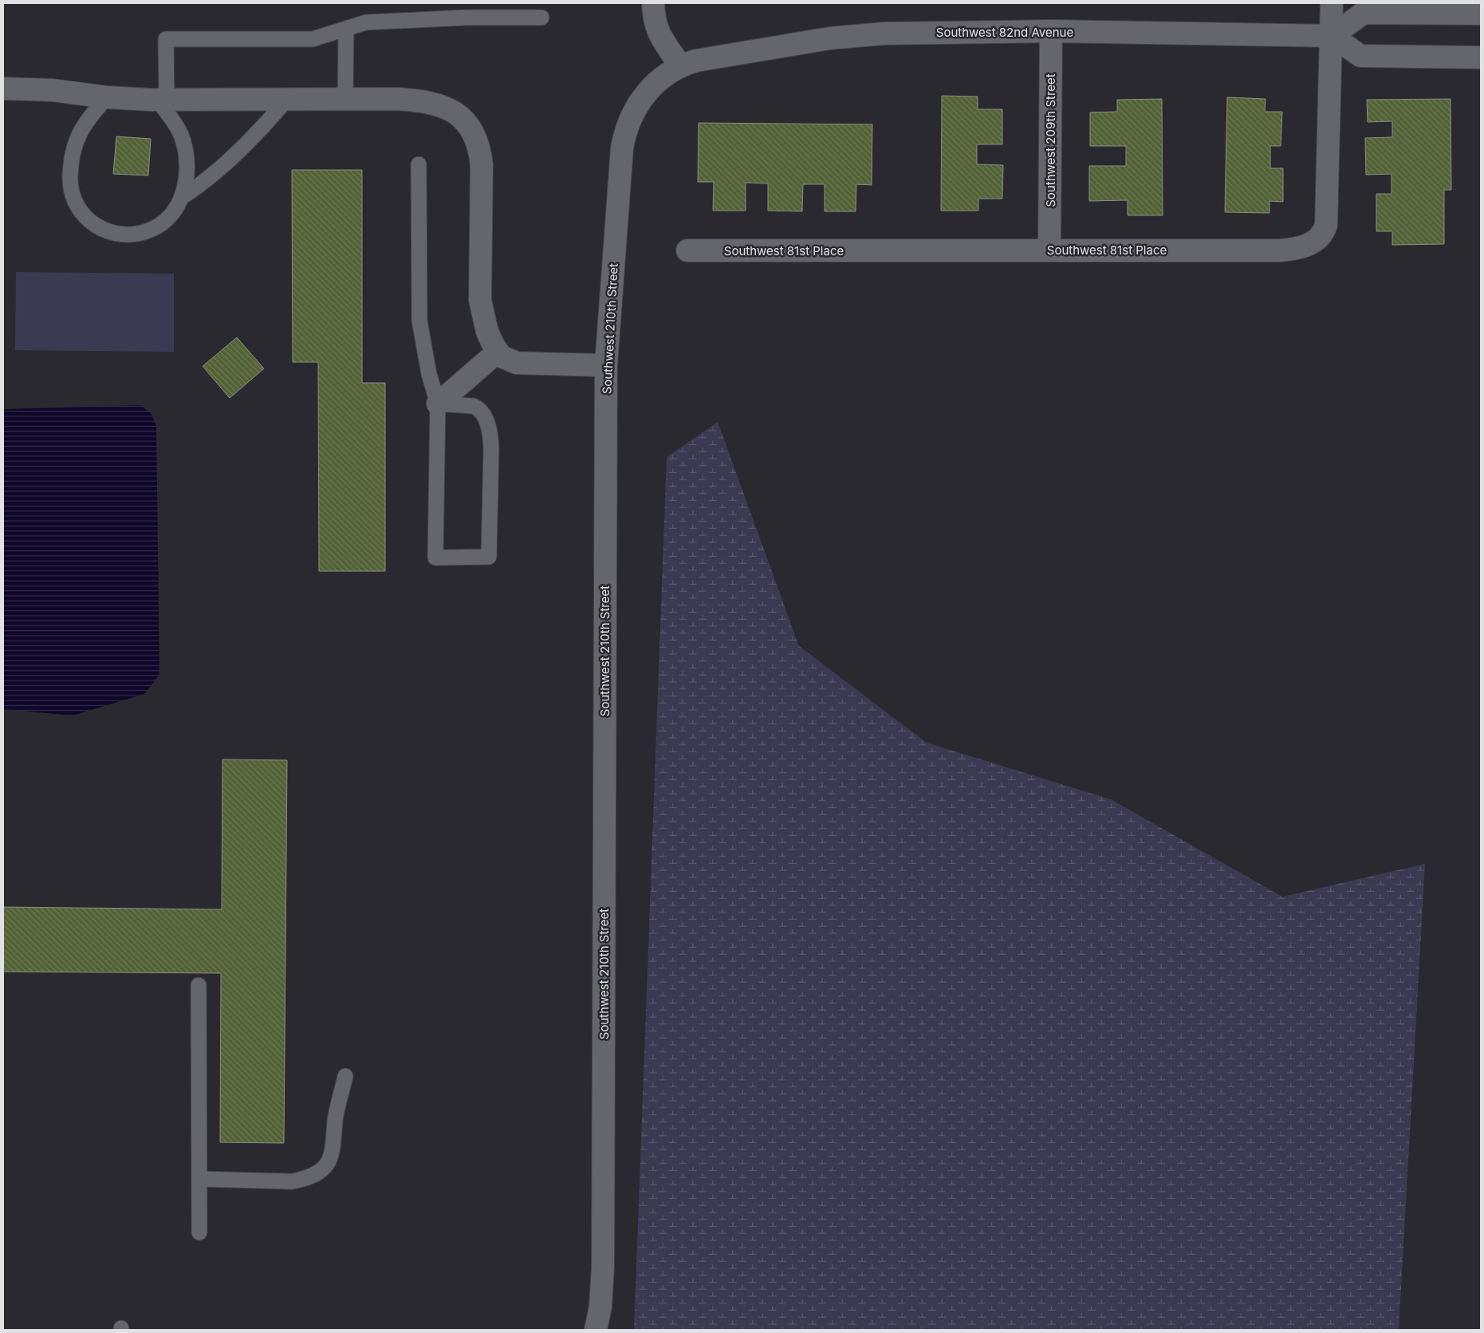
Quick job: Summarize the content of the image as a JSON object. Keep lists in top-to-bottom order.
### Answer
{
  "streets": {
    "street": [
      "Southwest 82nd Avenue",
      "Southwest 209th Street",
      "Southwest 81st Place",
      "Southwest 210th Street"
    ]
  },
  "crossings": [
    ["Southwest 82nd Avenue", "Southwest 209th Street"],
    ["Southwest 82nd Avenue", "Southwest 81st Place"],
    ["Southwest 82nd Avenue", "Southwest 210th Street"],
    ["Southwest 209th Street", "Southwest 81st Place"]
  ]
}
